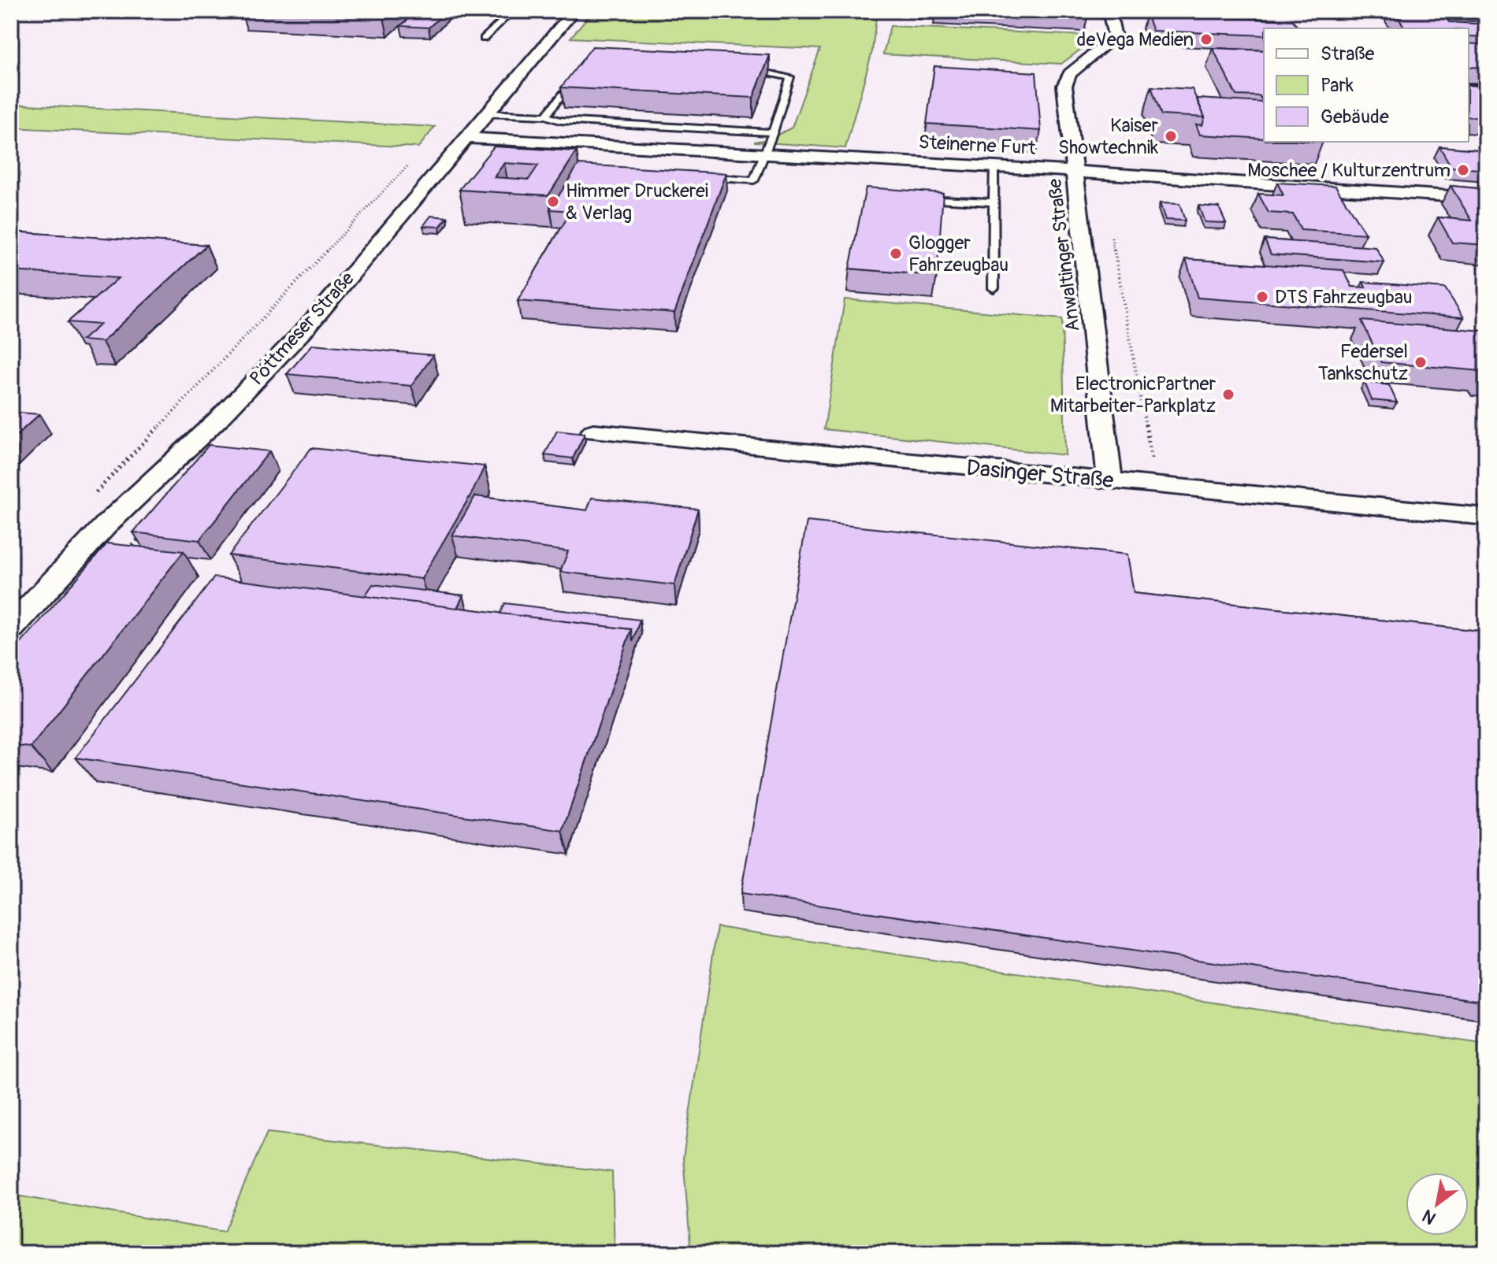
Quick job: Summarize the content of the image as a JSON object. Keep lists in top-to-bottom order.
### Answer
{
  "streets": {
    "street": [
      "Steinerne Furt",
      "Anwaltinger Straße",
      "Pöttmeser Straße",
      "Dasinger Straße"
    ]
  },
  "crossings": [
    ["Steinerne Furt", "Anwaltinger Straße"],
    ["Steinerne Furt", "Pöttmeser Straße"],
    ["Anwaltinger Straße", "Dasinger Straße"]
  ],
  "places": [
    "deVega Medien",
    "Kaiser Showtechnik",
    "Moschee / Kulturzentrum",
    "Himmer Druckerei & Verlag",
    "Glogger Fahrzeugbau",
    "DTS Fahrzeugbau",
    "Federsel Tankschutz",
    "ElectronicPartner Mitarbeiter-Parkplatz"
  ],
  "legend": ["Straße", "Park", "Gebäude"],
  "north": "bottom left"
}
